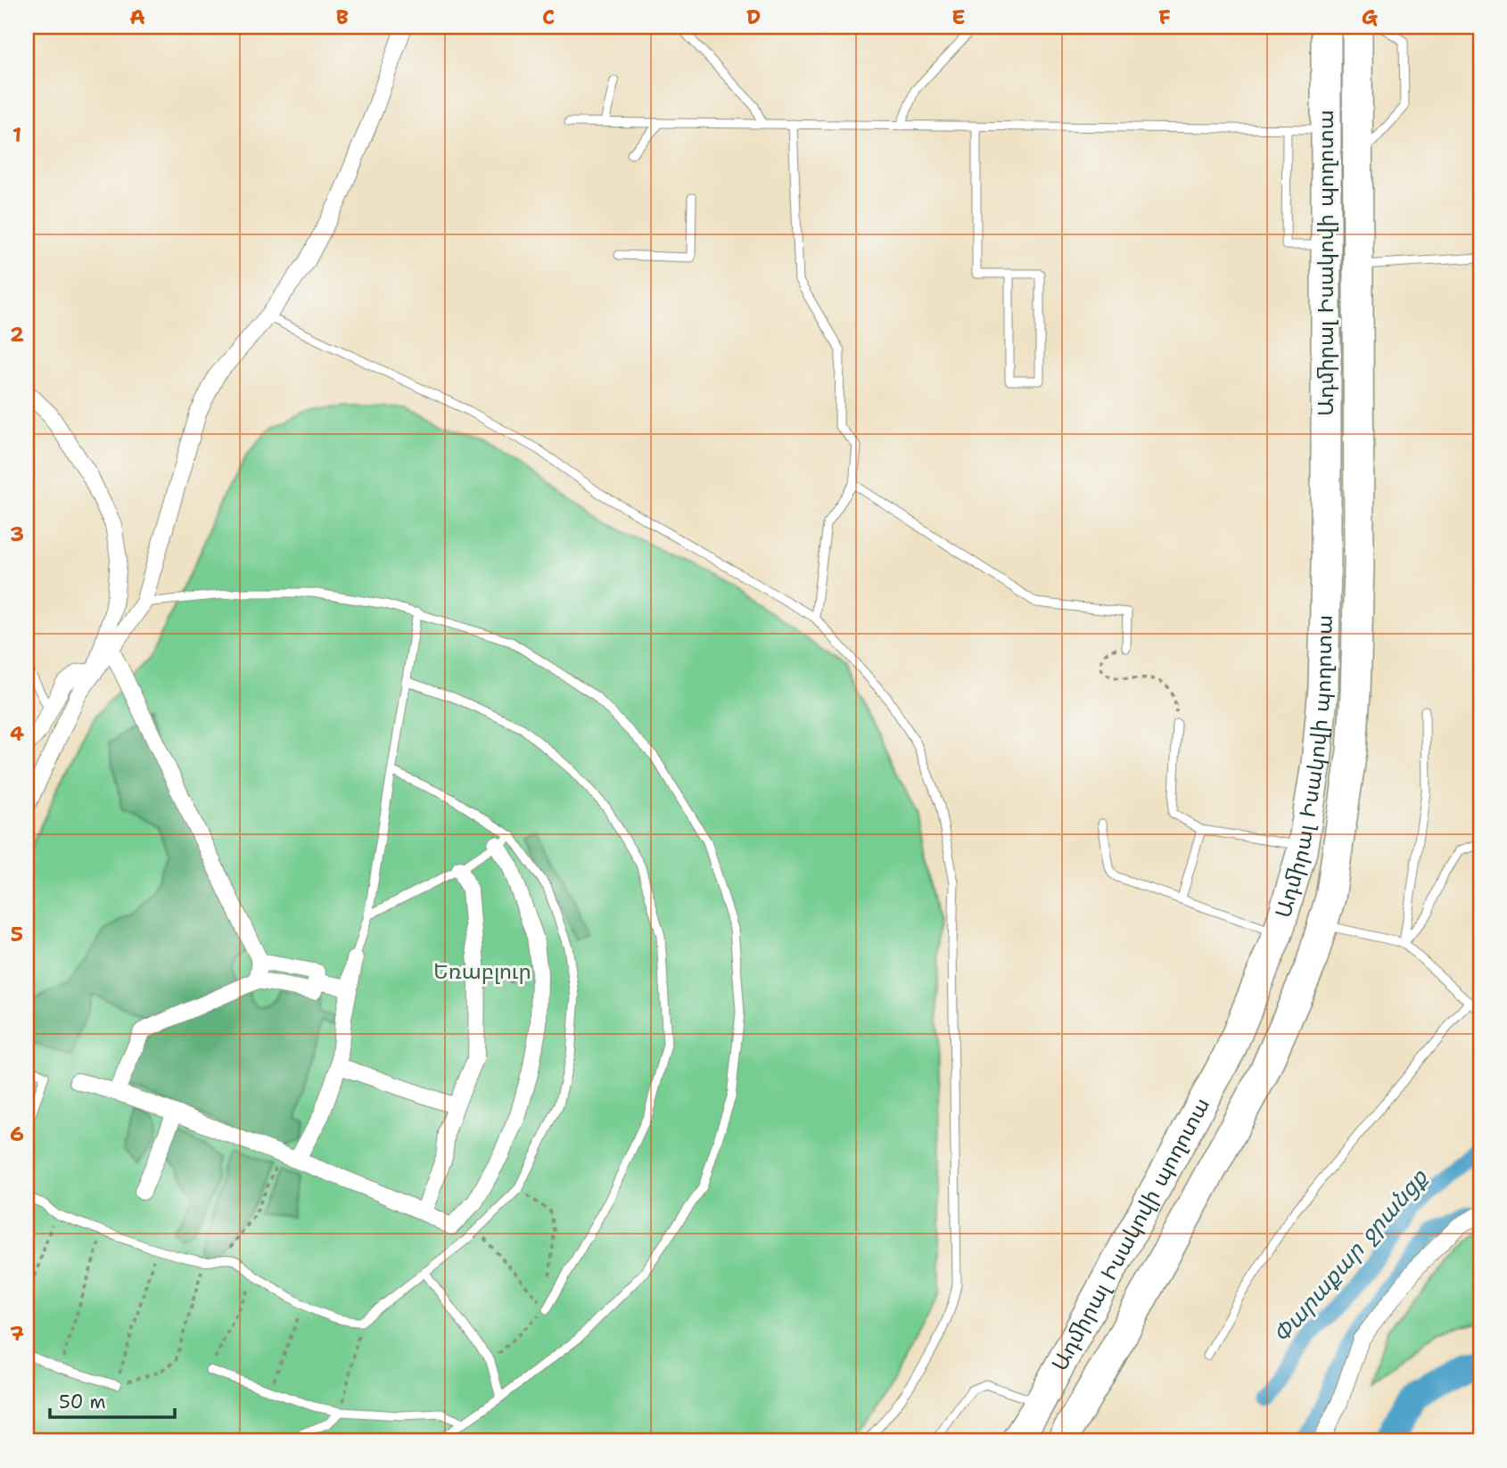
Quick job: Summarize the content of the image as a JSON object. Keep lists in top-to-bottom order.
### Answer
{
  "streets": {
    "highway": ["Ադմիրալ Իսակովի պողոտա"]
  },
  "water": ["Փարաքար ջրանցք"],
  "parks": ["Եռաբլուր"],
  "scale_bar": "50 m",
  "grid": {
    "columns": [
      "A",
      "B",
      "C",
      "D",
      "E",
      "F",
      "G"
    ],
    "rows": [
      "1",
      "2",
      "3",
      "4",
      "5",
      "6",
      "7"
    ]
  }
}
